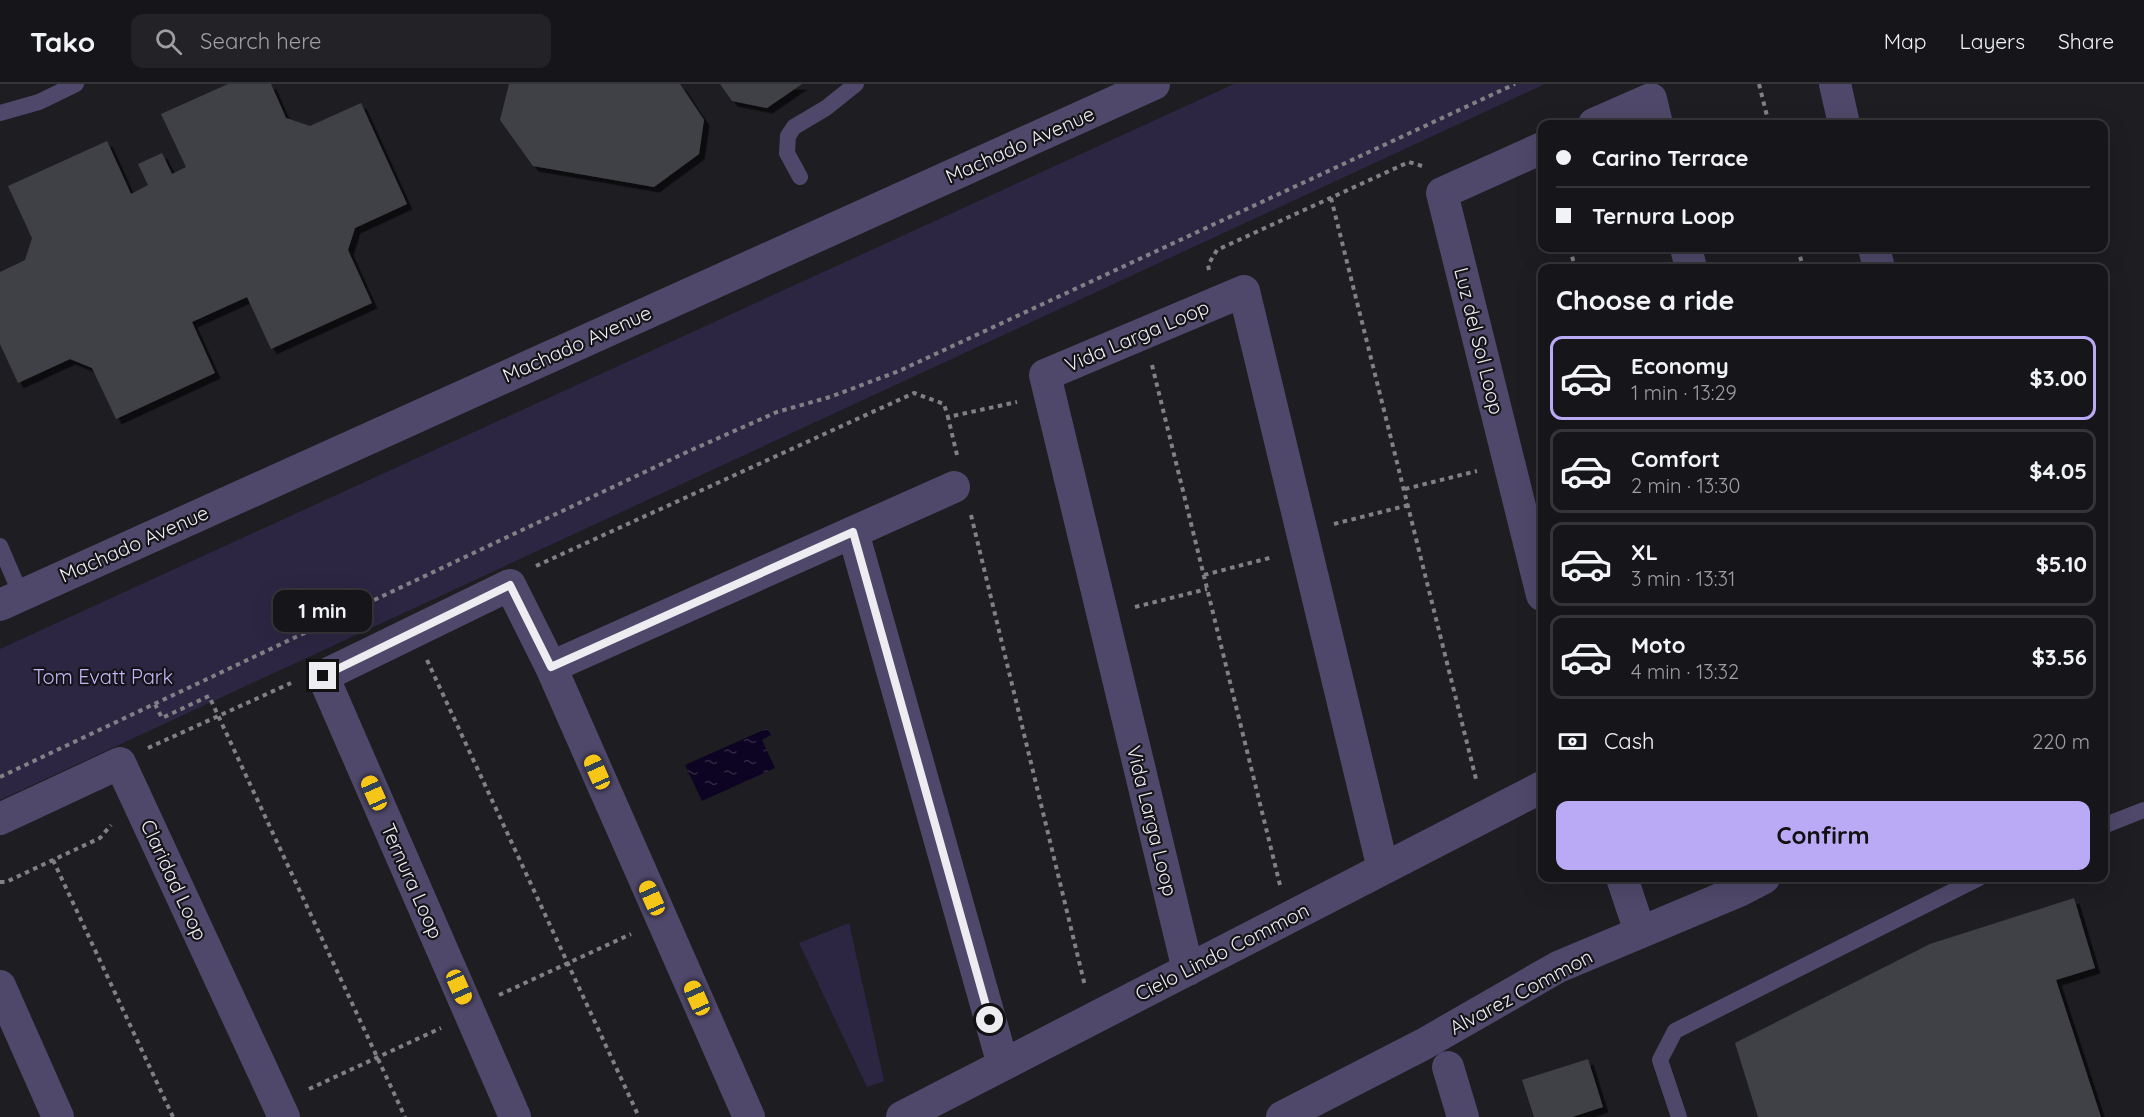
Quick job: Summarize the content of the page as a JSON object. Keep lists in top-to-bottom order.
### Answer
{
  "streets": {
    "street": [
      "Machado Avenue",
      "Vida Larga Loop",
      "Luz del Sol Loop",
      "Claridad Loop",
      "Ternura Loop",
      "Cielo Lindo Common",
      "Alvarez Common"
    ]
  },
  "crossings": [
    ["Vida Larga Loop", "Cielo Lindo Common"]
  ],
  "parks": ["Tom Evatt Park"],
  "page": {
    "header": "Tako",
    "search": "Search here",
    "nav": ["Map", "Layers", "Share"],
    "banner": ["Carino Terrace", "Ternura Loop"],
    "heading": "Choose a ride",
    "list": [
      {
        "name": "Economy",
        "note": "1 min · 13:29",
        "value": "$3.00"
      },
      {
        "name": "Comfort",
        "note": "2 min · 13:30",
        "value": "$4.05"
      },
      {
        "name": "XL",
        "note": "3 min · 13:31",
        "value": "$5.10"
      },
      {
        "name": "Moto",
        "note": "4 min · 13:32",
        "value": "$3.56"
      }
    ],
    "bubble": "1 min",
    "pay": ["Cash", "220 m"],
    "buttons": "Confirm"
  }
}
